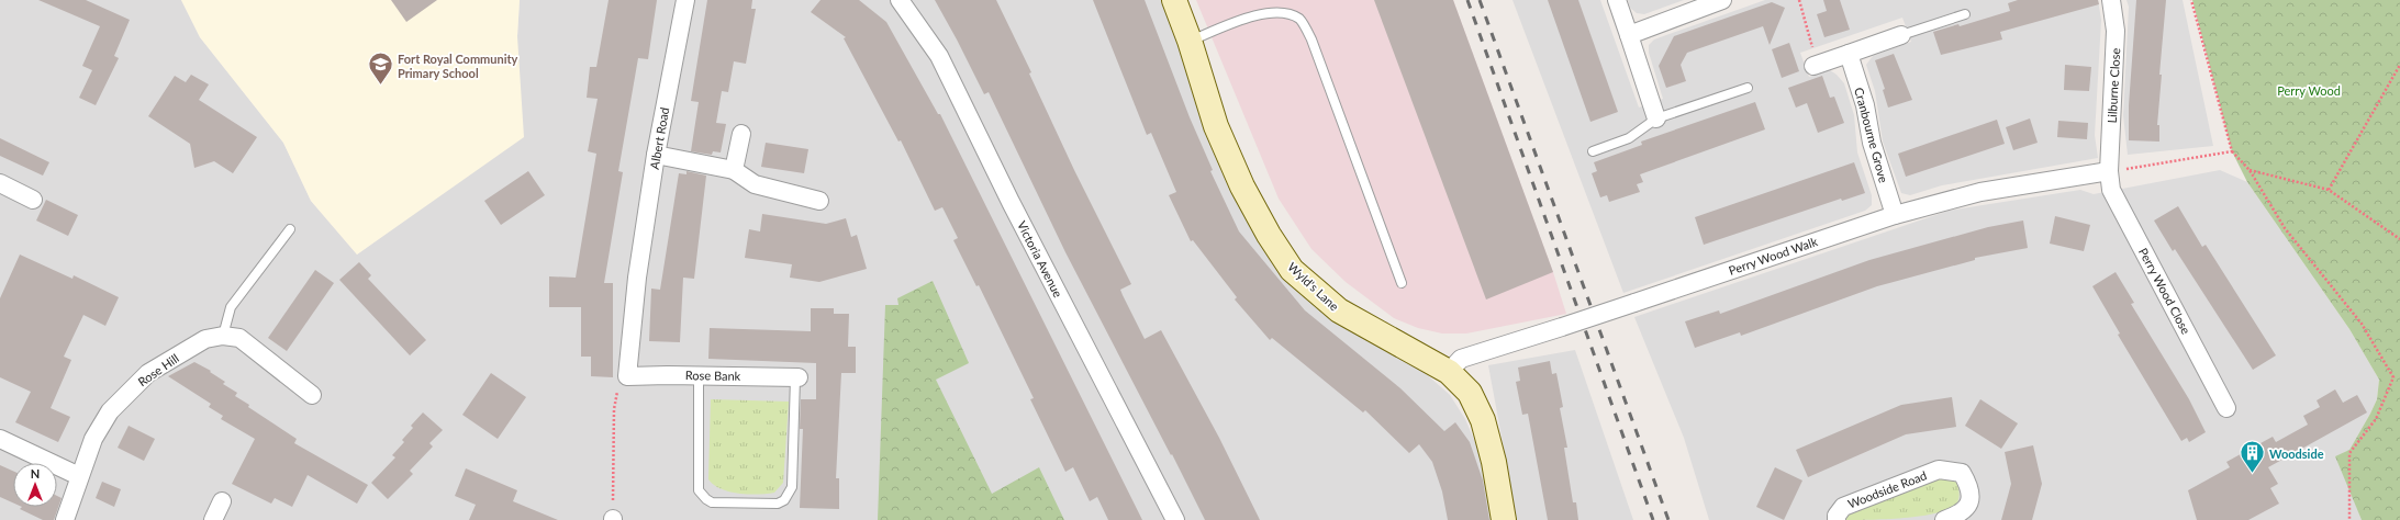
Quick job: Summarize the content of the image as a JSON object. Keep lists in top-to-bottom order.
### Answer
{
  "streets": {
    "main road": ["Wyld's Lane"],
    "street": [
      "Lilburne Close",
      "Cranbourne Grove",
      "Albert Road",
      "Perry Wood Walk",
      "Victoria Avenue",
      "Perry Wood Close",
      "Rose Hill",
      "Rose Bank",
      "Woodside Road"
    ]
  },
  "crossings": [
    ["Lilburne Close", "Perry Wood Walk"],
    ["Lilburne Close", "Perry Wood Close"],
    ["Cranbourne Grove", "Perry Wood Walk"],
    ["Albert Road", "Rose Bank"],
    ["Perry Wood Walk", "Wyld's Lane"],
    ["Perry Wood Walk", "Perry Wood Close"]
  ],
  "parks": ["Perry Wood"],
  "places": {
    "school or university": ["Fort Royal Community Primary School"],
    "building": ["Woodside"]
  },
  "north": "top"
}
